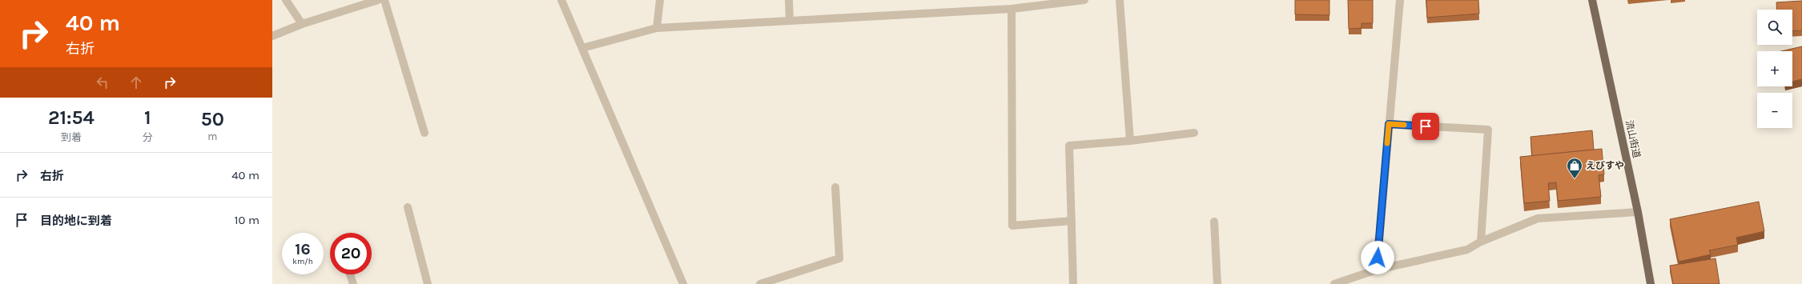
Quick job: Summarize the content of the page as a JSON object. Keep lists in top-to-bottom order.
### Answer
{
  "streets": {
    "main road": ["流山街道"]
  },
  "places": {
    "shop": ["えびすや"]
  },
  "page": {
    "turn": ["40 m", "右折"],
    "map_buttons": ["+", "−"],
    "eta": [
      "21:54",
      "到着",
      "1",
      "分",
      "50",
      "m"
    ],
    "list": [
      {
        "name": "右折",
        "value": "40 m"
      },
      {
        "name": "目的地に到着",
        "value": "10 m"
      }
    ],
    "speed": "16 km/h",
    "limit": "20"
  }
}
